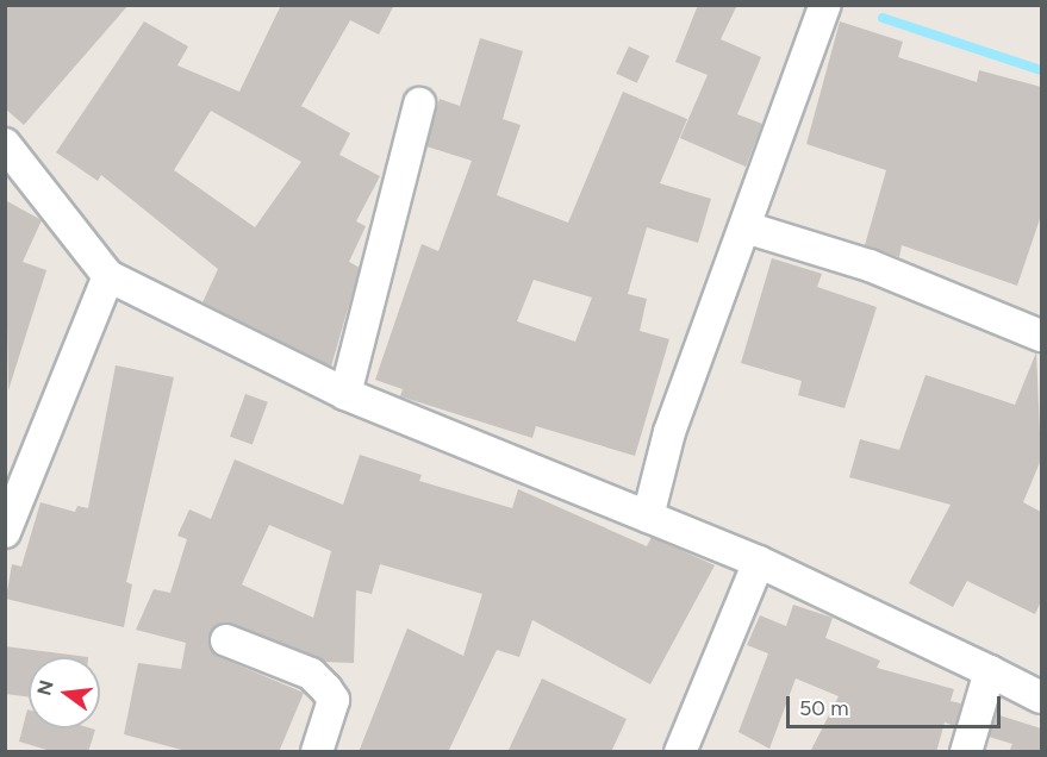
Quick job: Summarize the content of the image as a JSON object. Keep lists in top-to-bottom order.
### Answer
{
  "scale_bar": "50 m",
  "north": "left"
}
